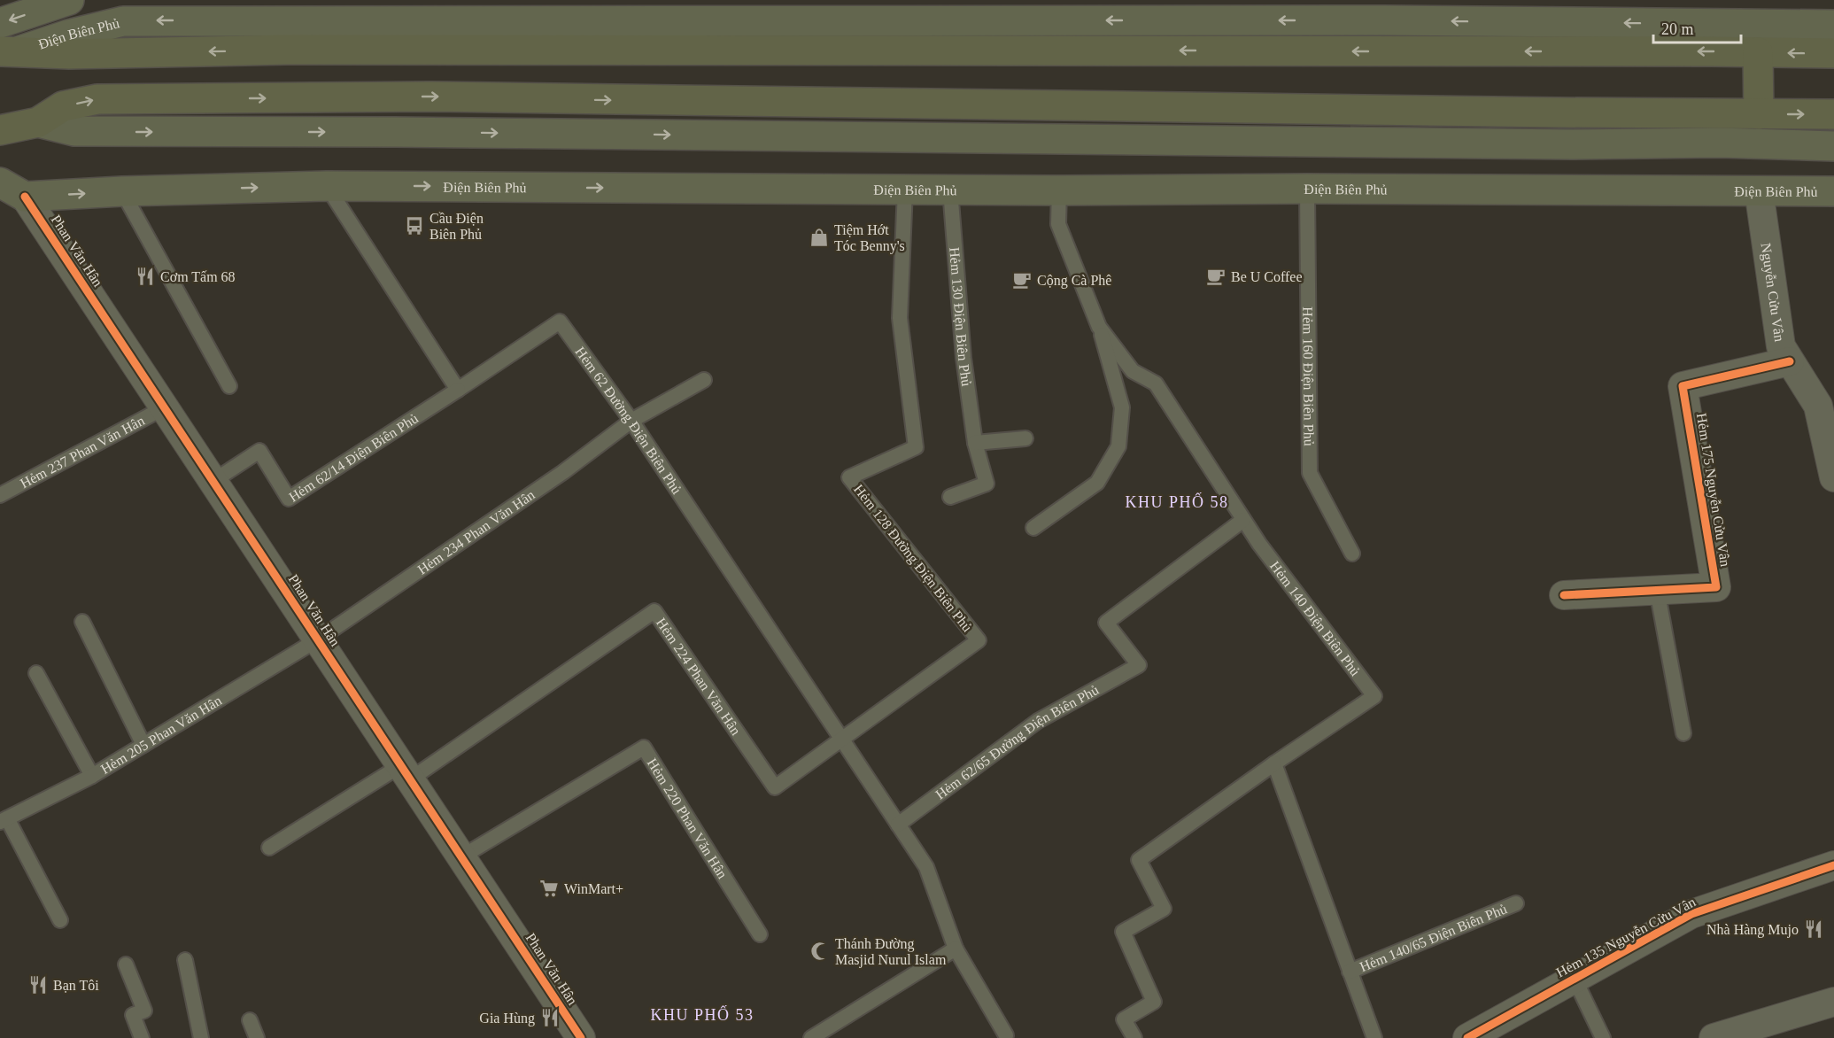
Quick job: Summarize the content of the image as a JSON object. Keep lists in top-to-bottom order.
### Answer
{
  "streets": {
    "highway": ["Điện Biên Phủ"],
    "street": [
      "Phan Văn Hân",
      "Nguyễn Cửu Vân",
      "Hẻm 175 Nguyễn Cửu Vân",
      "Hẻm 135 Nguyễn Cửu Vân"
    ],
    "lane": [
      "Hẻm 130 Điện Biên Phủ",
      "Hẻm 160 Điện Biên Phủ",
      "Hẻm 62 Đường Điện Biên Phủ",
      "Hẻm 237 Phan Văn Hân",
      "Hẻm 62/14 Điện Biên Phủ",
      "Hẻm 234 Phan Văn Hân",
      "Hẻm 128 Đường Điện Biên Phủ",
      "Hẻm 140 Điện Biên Phủ",
      "Hẻm 224 Phan Văn Hân",
      "Hẻm 205 Phan Văn Hân",
      "Hẻm 62/65 Đường Điện Biên Phủ",
      "Hẻm 220 Phan Văn Hân",
      "Hẻm 140/65 Điện Biên Phủ"
    ]
  },
  "crossings": [
    ["Điện Biên Phủ", "Phan Văn Hân"],
    ["Điện Biên Phủ", "Nguyễn Cửu Vân"],
    ["Điện Biên Phủ", "Hẻm 130 Điện Biên Phủ"],
    ["Điện Biên Phủ", "Hẻm 160 Điện Biên Phủ"],
    ["Điện Biên Phủ", "Hẻm 128 Đường Điện Biên Phủ"],
    ["Điện Biên Phủ", "Hẻm 140 Điện Biên Phủ"],
    ["Phan Văn Hân", "Hẻm 237 Phan Văn Hân"],
    ["Phan Văn Hân", "Hẻm 62/14 Điện Biên Phủ"],
    ["Phan Văn Hân", "Hẻm 234 Phan Văn Hân"],
    ["Phan Văn Hân", "Hẻm 224 Phan Văn Hân"],
    ["Phan Văn Hân", "Hẻm 205 Phan Văn Hân"],
    ["Phan Văn Hân", "Hẻm 220 Phan Văn Hân"],
    ["Nguyễn Cửu Vân", "Hẻm 175 Nguyễn Cửu Vân"],
    ["Hẻm 62 Đường Điện Biên Phủ", "Hẻm 62/14 Điện Biên Phủ"],
    ["Hẻm 62 Đường Điện Biên Phủ", "Hẻm 234 Phan Văn Hân"],
    ["Hẻm 62 Đường Điện Biên Phủ", "Hẻm 128 Đường Điện Biên Phủ"],
    ["Hẻm 62 Đường Điện Biên Phủ", "Hẻm 224 Phan Văn Hân"],
    ["Hẻm 62 Đường Điện Biên Phủ", "Hẻm 62/65 Đường Điện Biên Phủ"],
    ["Hẻm 234 Phan Văn Hân", "Hẻm 205 Phan Văn Hân"],
    ["Hẻm 128 Đường Điện Biên Phủ", "Hẻm 224 Phan Văn Hân"],
    ["Hẻm 140 Điện Biên Phủ", "Hẻm 62/65 Đường Điện Biên Phủ"]
  ],
  "districts": ["KHU PHỐ 58", "KHU PHỐ 53"],
  "places": {
    "bus stop": ["Cầu Điện Biên Phủ"],
    "shop": ["Tiệm Hớt Tóc Benny's"],
    "restaurant": [
      "Cơm Tấm 68",
      "Nhà Hàng Mujo",
      "Bạn Tôi",
      "Gia Hùng"
    ],
    "cafe": ["Be U Coffee", "Cộng Cà Phê"],
    "supermarket": ["WinMart+"],
    "mosque": ["Thánh Đường Masjid Nurul Islam"]
  },
  "scale_bar": "20 m"
}
